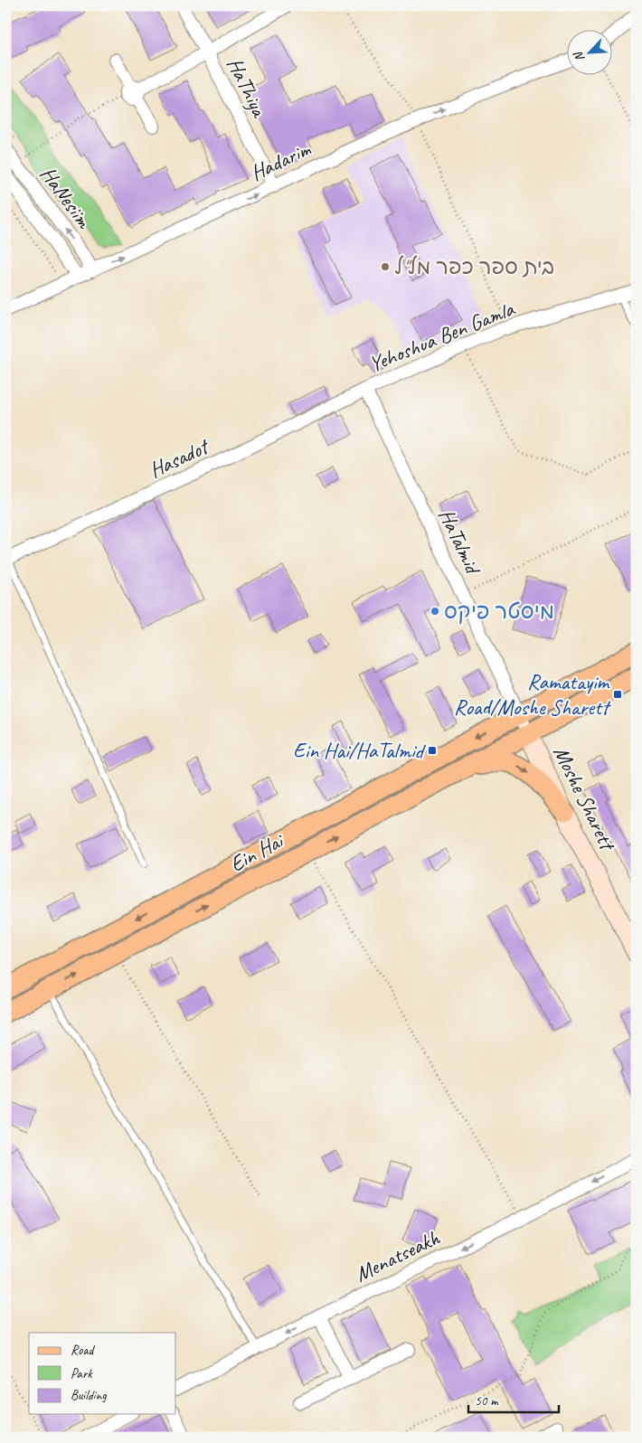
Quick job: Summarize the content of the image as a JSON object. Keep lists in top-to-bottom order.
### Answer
{
  "streets": {
    "main road": ["Ein Hai"],
    "street": [
      "HaThiya",
      "Hadarim",
      "HaNesiim",
      "Yehoshua Ben Gamla",
      "Hasadot",
      "HaTalmid",
      "Moshe Sharett",
      "Menatseakh"
    ]
  },
  "crossings": [
    ["HaThiya", "Hadarim"],
    ["Hadarim", "HaNesiim"],
    ["Yehoshua Ben Gamla", "Hasadot"],
    ["Yehoshua Ben Gamla", "HaTalmid"],
    ["Hasadot", "HaTalmid"],
    ["HaTalmid", "Moshe Sharett"],
    ["HaTalmid", "Ein Hai"],
    ["Moshe Sharett", "Ein Hai"]
  ],
  "one_way": ["Hadarim", "Menatseakh"],
  "places": {
    "other": ["בית ספר כפר מל\"ל", "מיסטר פיקס"],
    "transit": ["Ramatayim Road/Moshe Sharett", "Ein Hai/HaTalmid"]
  },
  "legend": ["Road", "Park", "Building"],
  "scale_bar": "50 m",
  "north": "bottom left"
}
